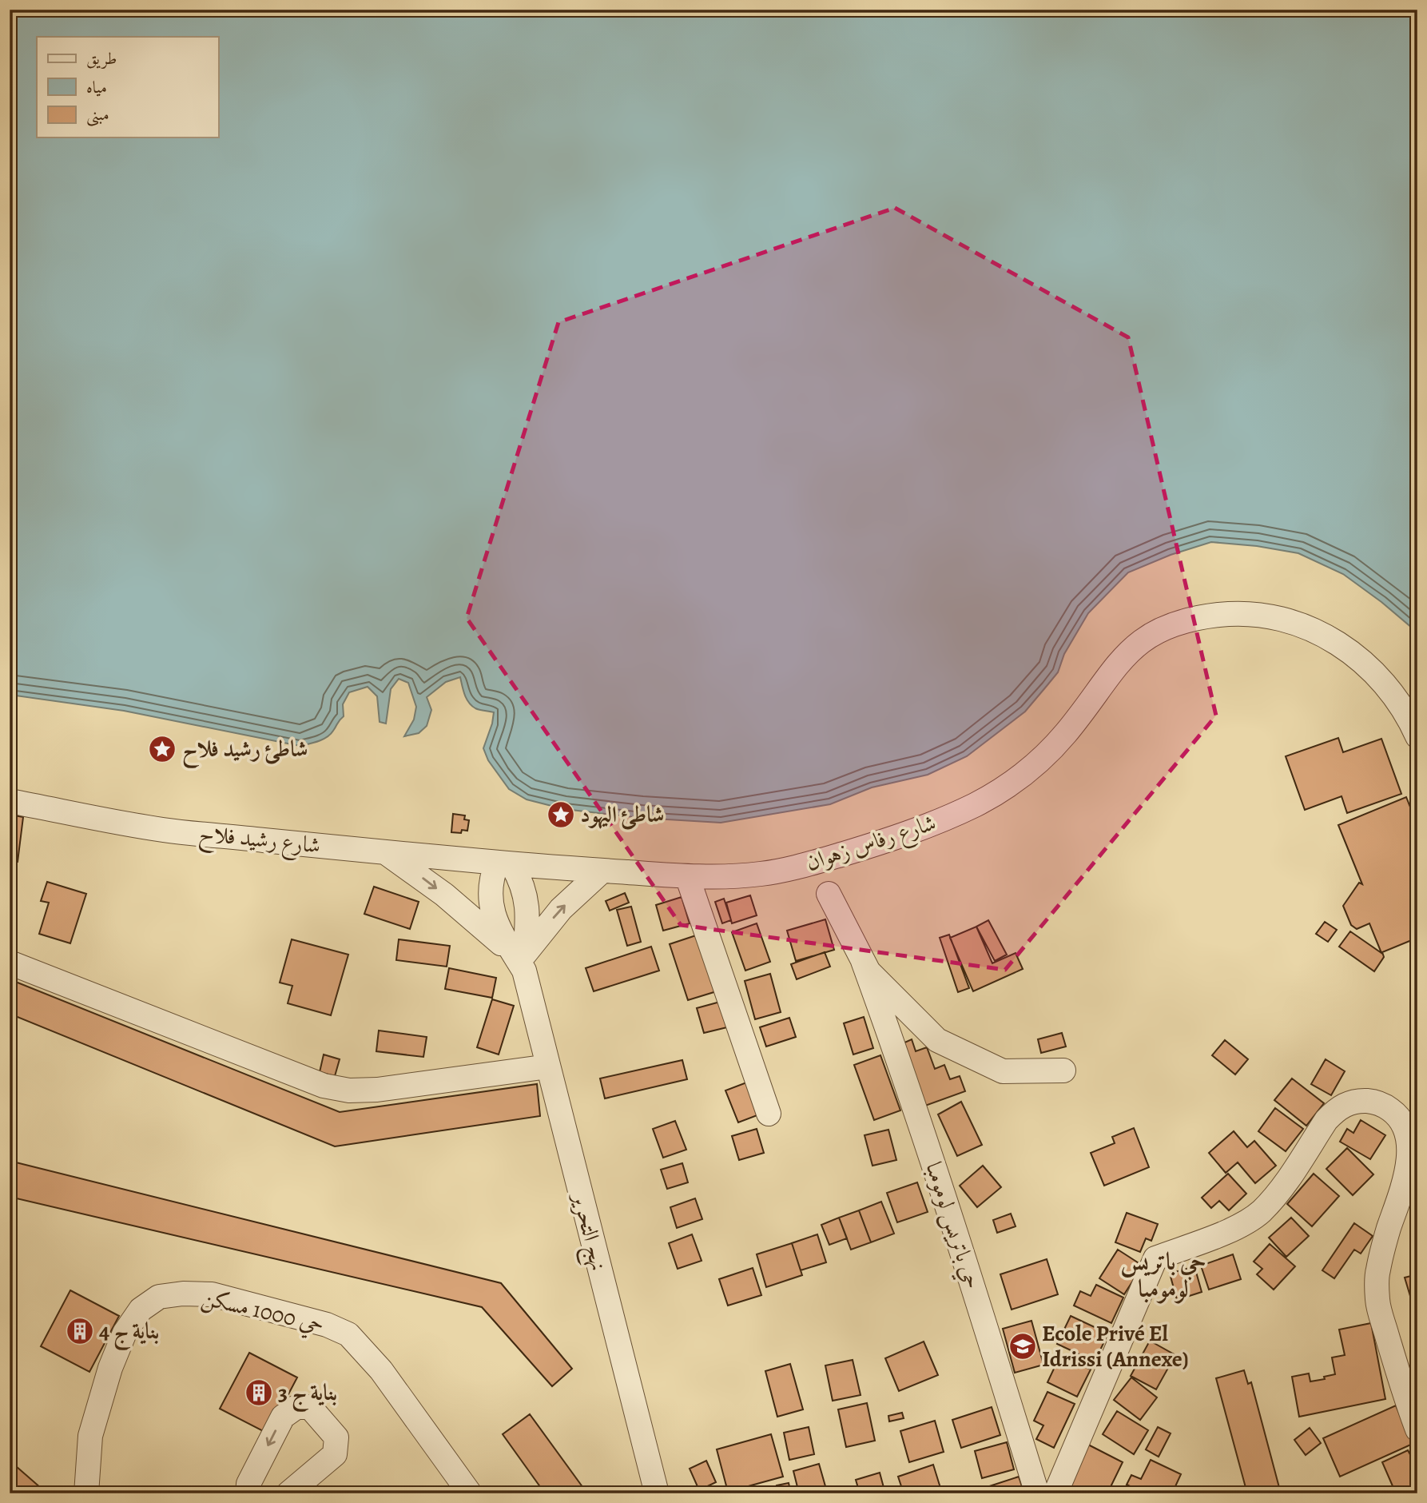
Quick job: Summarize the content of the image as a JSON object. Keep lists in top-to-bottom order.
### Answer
{
  "streets": {
    "street": [
      "شارع رشيد فلاح",
      "شارع رفاس زهوان",
      "حي باتريس لومومبا",
      "نهج التحرير",
      "حي 1000 مسكن"
    ]
  },
  "crossings": [
    ["شارع رشيد فلاح", "شارع رفاس زهوان"],
    ["شارع رشيد فلاح", "نهج التحرير"],
    ["شارع رفاس زهوان", "نهج التحرير"]
  ],
  "districts": ["حي باتريس لومومبا"],
  "places": {
    "place": ["شاطئ رشيد فلاح", "شاطئ اليهود"],
    "building": ["بناية ج 4", "بناية ج 3"],
    "school or university": ["Ecole Privé El Idrissi (Annexe)"]
  },
  "legend": ["طريق", "مياه", "مبنى"]
}
